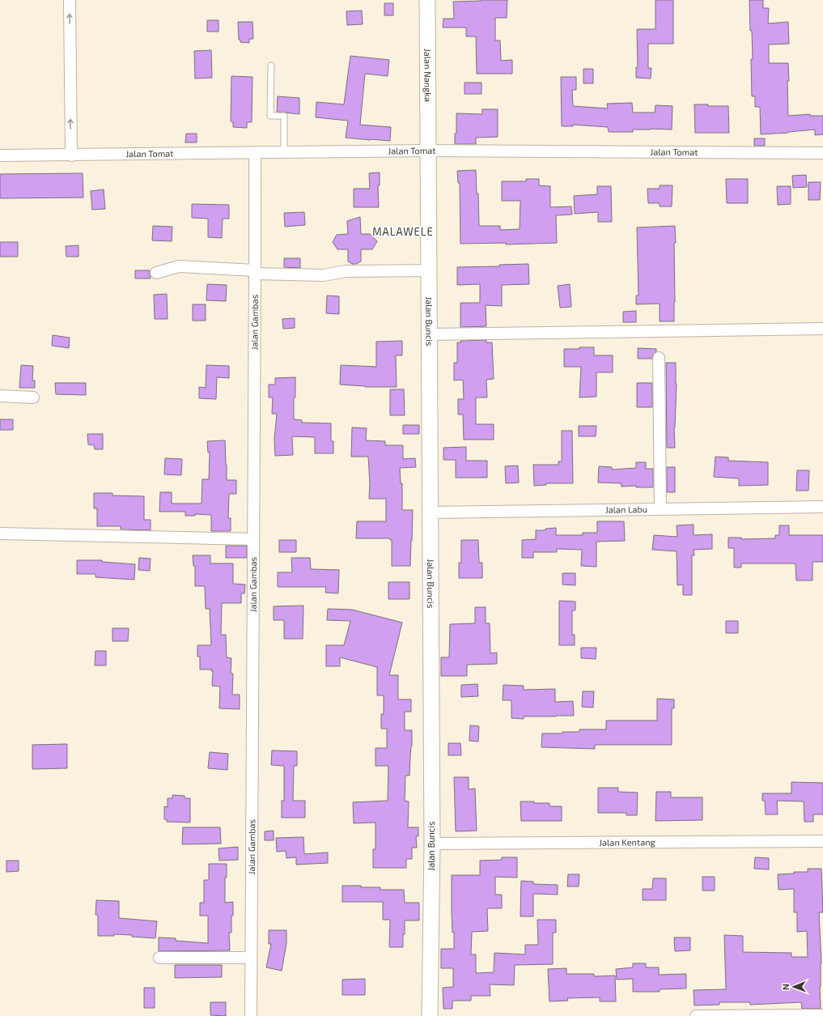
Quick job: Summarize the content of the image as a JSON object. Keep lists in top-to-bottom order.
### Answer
{
  "streets": {
    "street": [
      "Jalan Nangka",
      "Jalan Tomat",
      "Jalan Buncis",
      "Jalan Gambas",
      "Jalan Labu",
      "Jalan Kentang"
    ]
  },
  "crossings": [
    ["Jalan Nangka", "Jalan Tomat"],
    ["Jalan Nangka", "Jalan Buncis"],
    ["Jalan Tomat", "Jalan Buncis"],
    ["Jalan Tomat", "Jalan Gambas"],
    ["Jalan Buncis", "Jalan Labu"],
    ["Jalan Buncis", "Jalan Kentang"]
  ],
  "districts": ["MALAWELE"],
  "north": "left"
}
